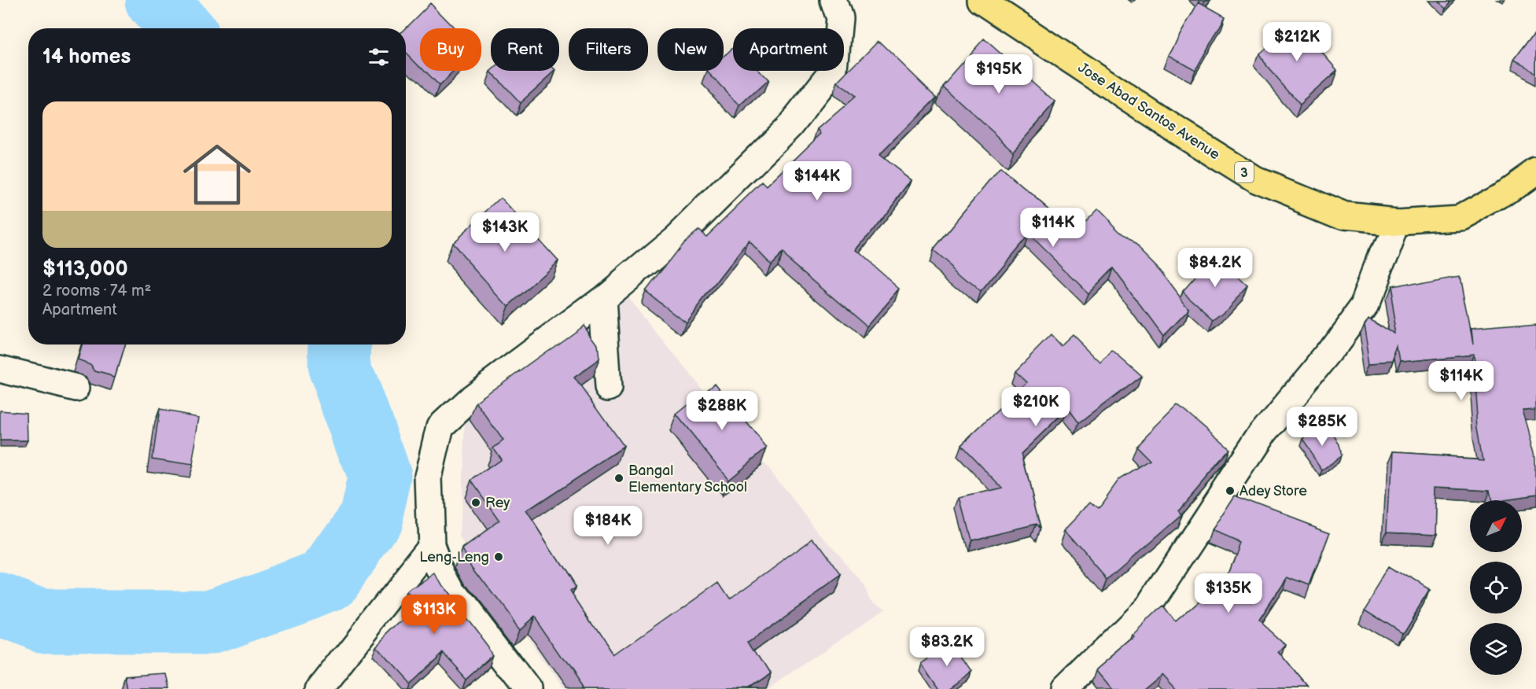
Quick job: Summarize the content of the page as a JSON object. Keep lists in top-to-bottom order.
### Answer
{
  "streets": {
    "highway": ["Jose Abad Santos Avenue", "3"]
  },
  "places": [
    "Bangal Elementary School",
    "Adey Store",
    "Rey",
    "Leng-Leng"
  ],
  "north": "top right",
  "page": {
    "price": [
      "$212K",
      "$195K",
      "$144K",
      "$114K",
      "$143K",
      "$84.2K",
      "$114K",
      "$210K",
      "$288K",
      "$285K",
      "$184K",
      "$135K",
      "$113K",
      "$83.2K"
    ],
    "chip": [
      "Buy",
      "Rent",
      "Filters",
      "New",
      "Apartment"
    ],
    "heading": "14 homes",
    "list": [
      {
        "name": "$113,000",
        "note": "2 rooms · 74 m² · Apartment"
      }
    ]
  }
}
